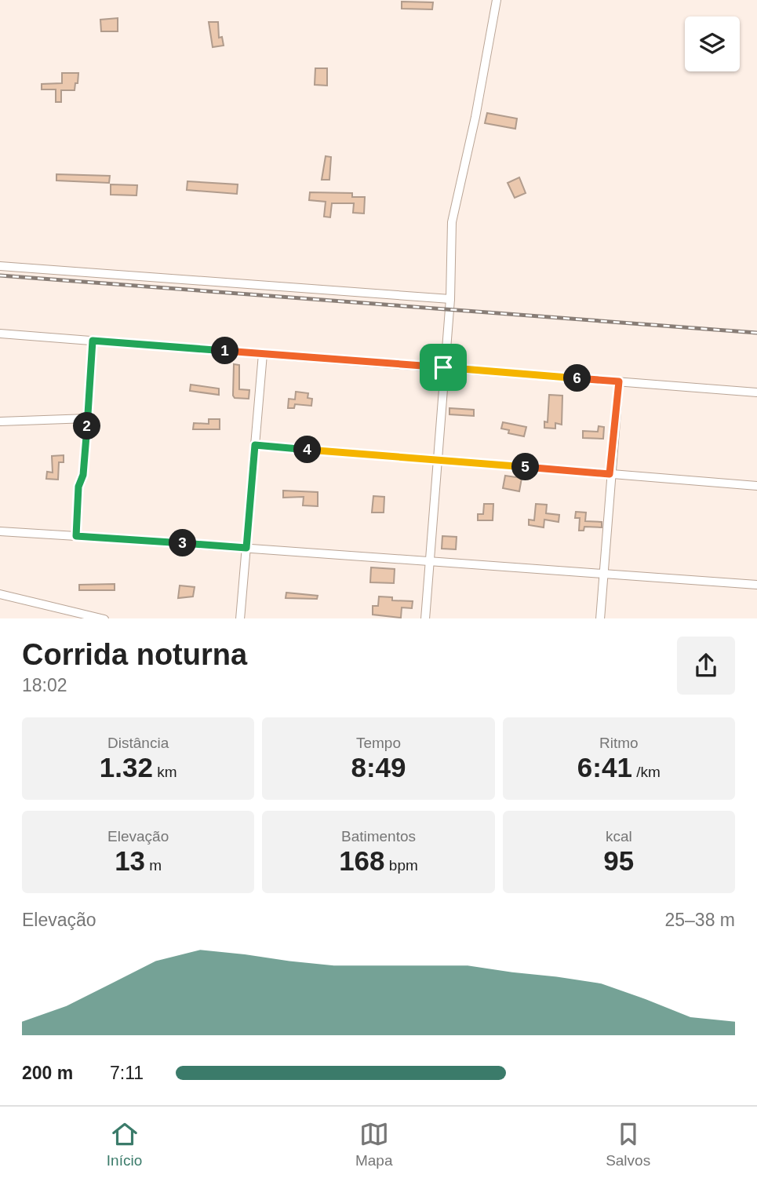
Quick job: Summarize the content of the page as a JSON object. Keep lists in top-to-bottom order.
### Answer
{
  "page": {
    "pins": [
      "1",
      "6",
      "2",
      "4",
      "5",
      "3"
    ],
    "heading": ["Corrida noturna", "18:02"],
    "stats": [
      ["Distância", "1.32 km"],
      ["Tempo", "8:49"],
      ["Ritmo", "6:41 /km"],
      ["Elevação", "13 m"],
      ["Batimentos", "168 bpm"],
      ["kcal", "95"]
    ],
    "chart": ["Elevação", "25–38 m"],
    "list": [
      {
        "name": "200 m",
        "note": "7:11"
      }
    ],
    "tabs": ["Início", "Mapa", "Salvos"]
  }
}
